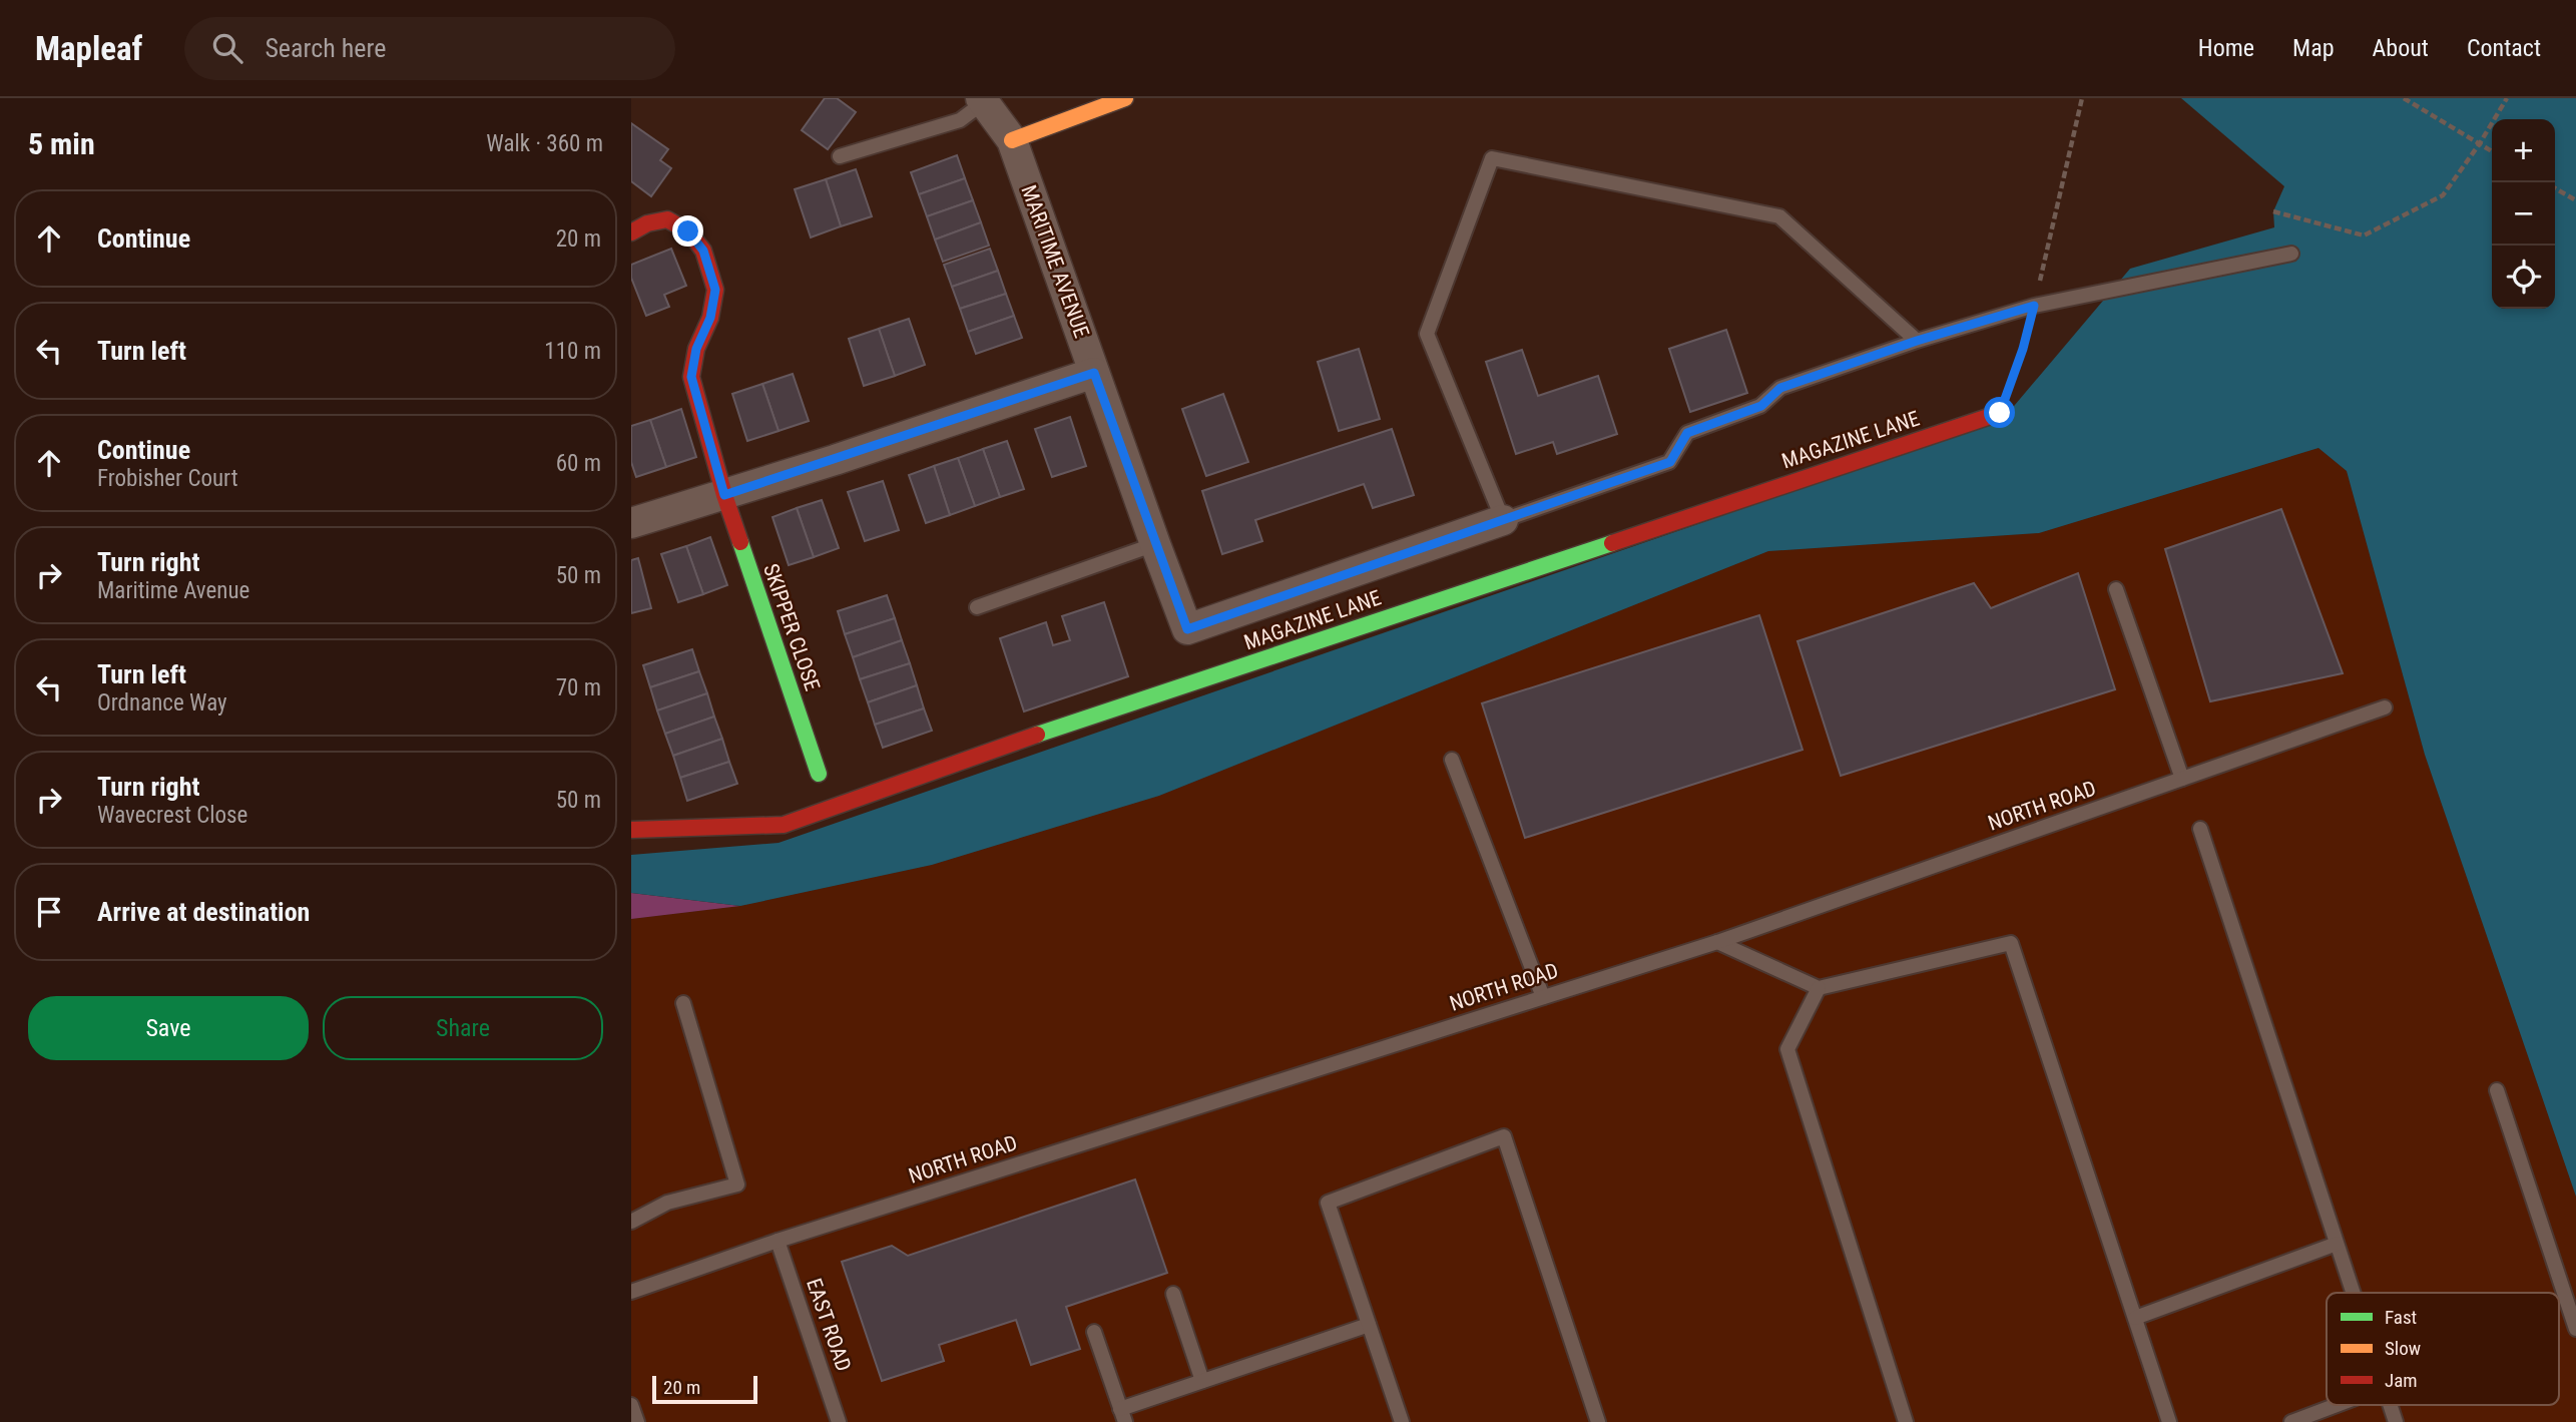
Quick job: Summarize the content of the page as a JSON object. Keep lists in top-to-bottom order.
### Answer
{
  "streets": {
    "street": ["MARITIME AVENUE", "MAGAZINE LANE", "SKIPPER CLOSE"],
    "lane": ["NORTH ROAD", "EAST ROAD"]
  },
  "crossings": [
    ["NORTH ROAD", "EAST ROAD"]
  ],
  "legend": ["Fast", "Slow", "Jam"],
  "scale_bar": "20 m",
  "page": {
    "header": "Mapleaf",
    "search": "Search here",
    "nav": [
      "Home",
      "Map",
      "About",
      "Contact"
    ],
    "heading": ["5 min", "Walk · 360 m"],
    "map_buttons": ["+", "−"],
    "list": [
      ["Continue", "20 m"],
      ["Turn left", "110 m"],
      ["Continue", "Frobisher Court", "60 m"],
      ["Turn right", "Maritime Avenue", "50 m"],
      ["Turn left", "Ordnance Way", "70 m"],
      ["Turn right", "Wavecrest Close", "50 m"],
      "Arrive at destination"
    ],
    "buttons": ["Save", "Share"],
    "scale": "20 m"
  }
}
